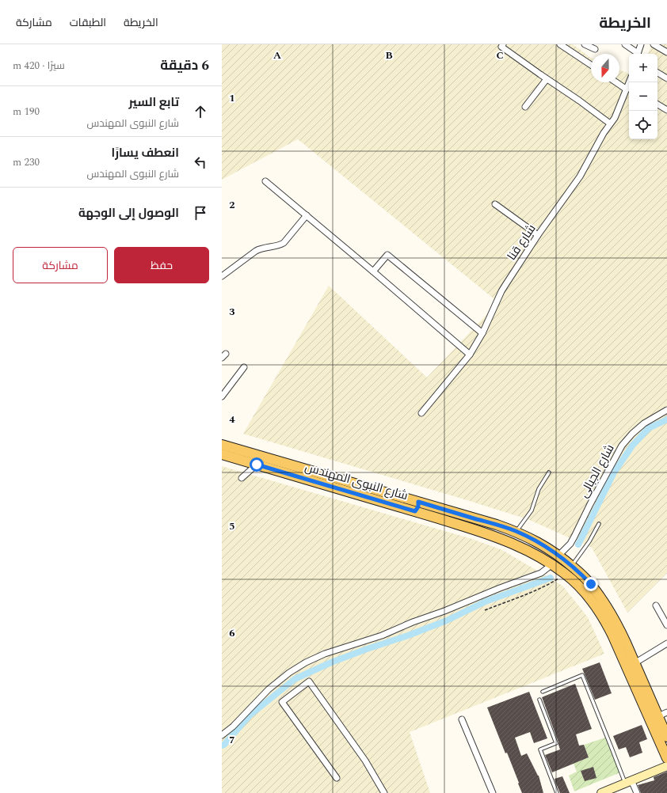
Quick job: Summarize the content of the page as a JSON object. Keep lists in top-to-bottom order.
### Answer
{
  "streets": {
    "main road": ["شارع النبوى المهندس"],
    "street": ["شارع قنا", "شارع الجبالى"]
  },
  "crossings": [
    ["شارع الجبالى", "شارع النبوى المهندس"]
  ],
  "north": "bottom",
  "page": {
    "header": "الخريطة",
    "nav": ["الخريطة", "الطبقات", "مشاركة"],
    "heading": ["6 دقيقة", "سيرًا · 420 m"],
    "map_buttons": ["+", "−"],
    "list": [
      ["تابع السير", "شارع النبوى المهندس", "190 m"],
      ["انعطف يسارًا", "شارع النبوى المهندس", "230 m"],
      "الوصول إلى الوجهة"
    ],
    "buttons": ["حفظ", "مشاركة"]
  },
  "grid": {
    "columns": ["A", "B", "C"],
    "rows": [
      "1",
      "2",
      "3",
      "4",
      "5",
      "6",
      "7"
    ]
  }
}
